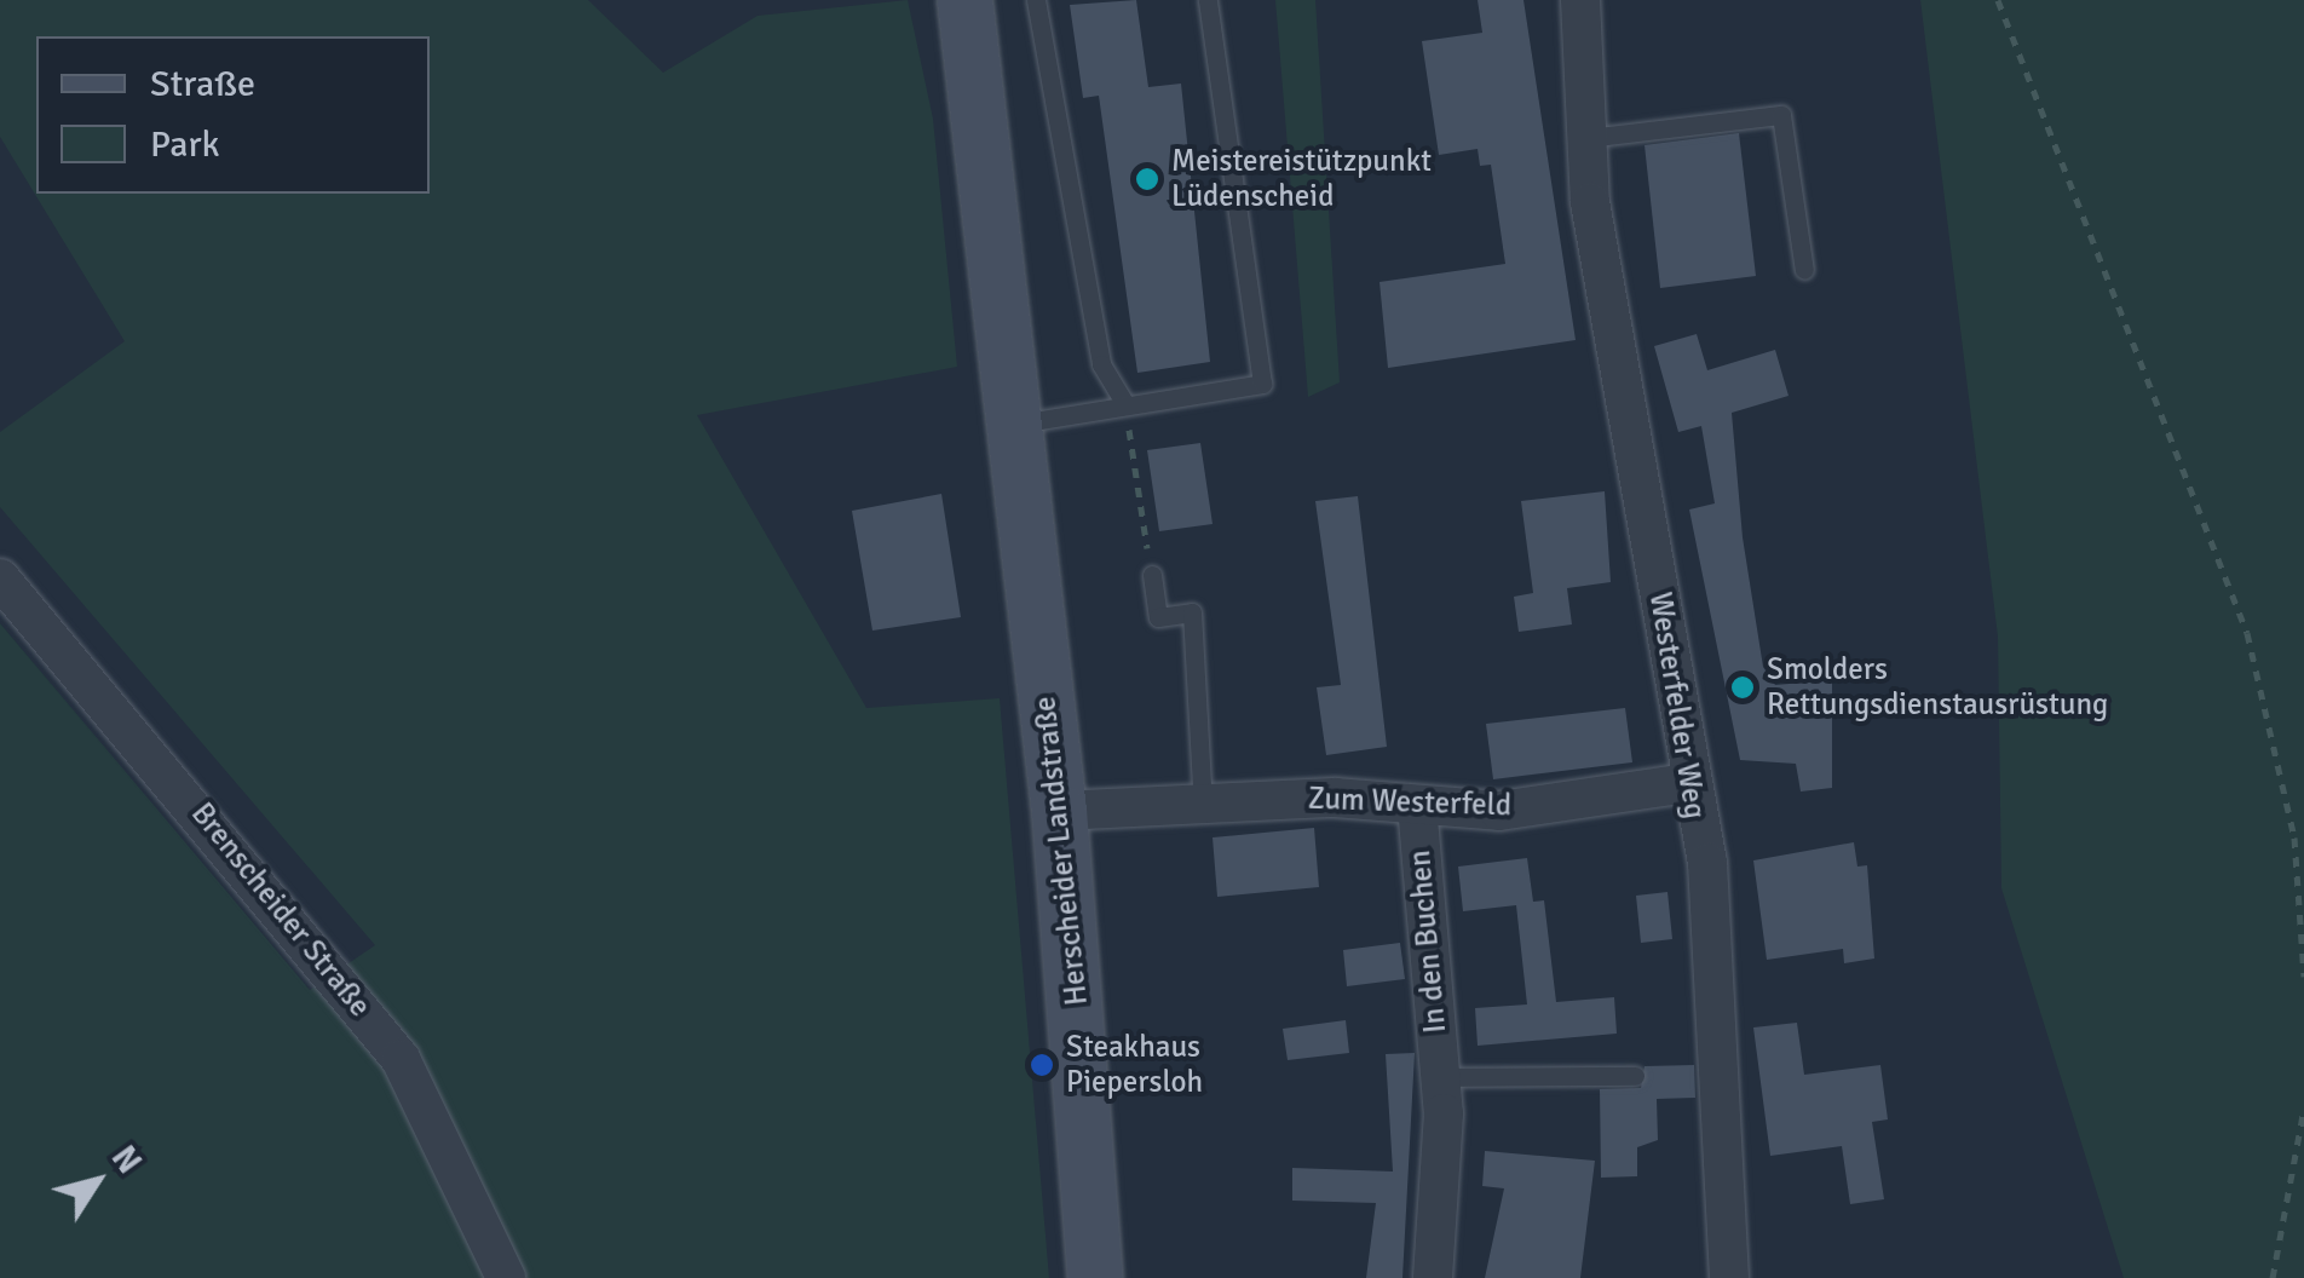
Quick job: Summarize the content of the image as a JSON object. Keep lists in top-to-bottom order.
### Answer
{
  "streets": {
    "main road": ["Herscheider Landstraße"],
    "street": [
      "Westerfelder Weg",
      "Zum Westerfeld",
      "Brenscheider Straße",
      "In den Buchen"
    ]
  },
  "crossings": [
    ["Westerfelder Weg", "Zum Westerfeld"],
    ["Zum Westerfeld", "Herscheider Landstraße"],
    ["Zum Westerfeld", "In den Buchen"]
  ],
  "places": ["Meistereistützpunkt Lüdenscheid", "Smolders Rettungsdienstausrüstung", "Steakhaus Piepersloh"],
  "legend": ["Straße", "Park"],
  "north": "top right"
}
